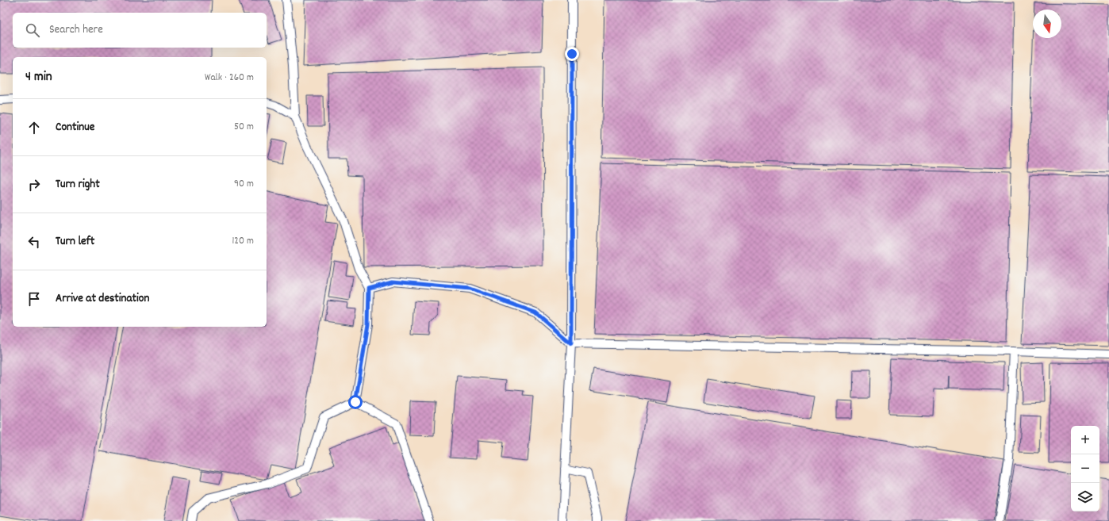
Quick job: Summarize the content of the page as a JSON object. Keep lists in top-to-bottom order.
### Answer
{
  "north": "bottom",
  "page": {
    "search": "Search here",
    "heading": ["4 min", "Walk · 260 m"],
    "list": [
      ["Continue", "50 m"],
      ["Turn right", "90 m"],
      ["Turn left", "120 m"],
      "Arrive at destination"
    ],
    "map_buttons": ["+", "−"]
  }
}
